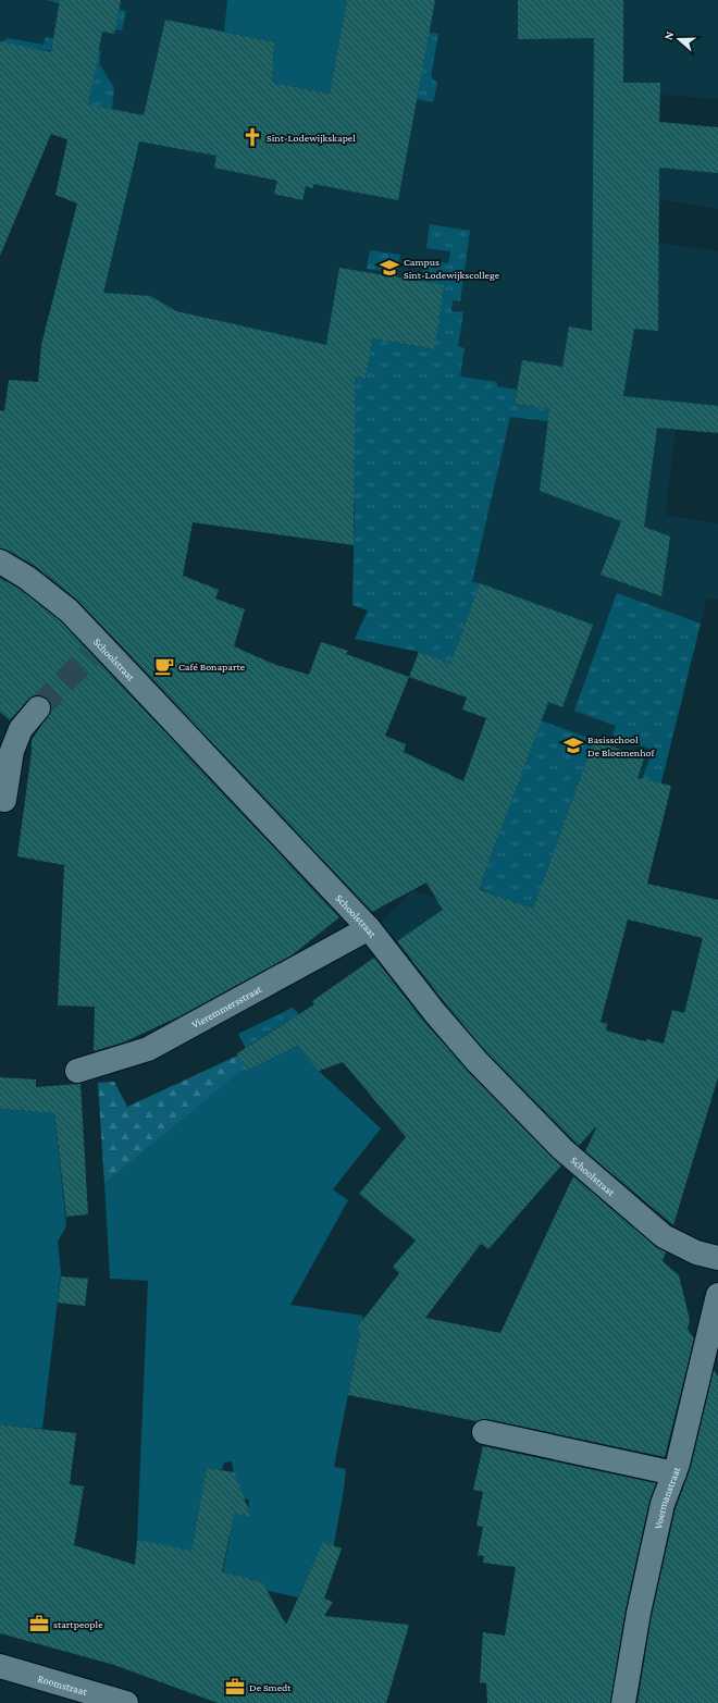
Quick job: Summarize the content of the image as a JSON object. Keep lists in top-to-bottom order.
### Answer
{
  "streets": {
    "street": [
      "Schoolstraat",
      "Vieremmersstraat",
      "Voermanstraat",
      "Roomstraat"
    ]
  },
  "crossings": [
    ["Schoolstraat", "Vieremmersstraat"]
  ],
  "places": {
    "church": ["Sint-Lodewijkskapel"],
    "school or university": ["Campus Sint-Lodewijkscollege", "Basisschool De Bloemenhof"],
    "cafe": ["Café Bonaparte"],
    "office": ["startpeople", "De Smedt"]
  },
  "north": "left"
}
